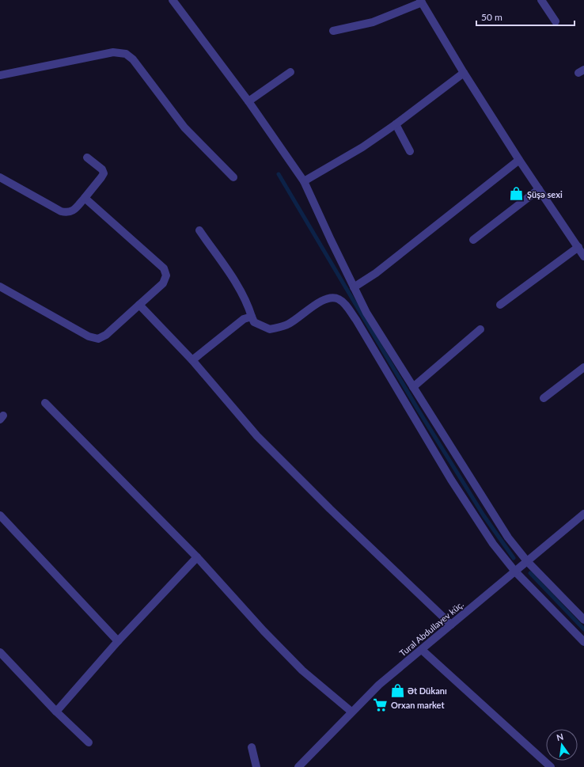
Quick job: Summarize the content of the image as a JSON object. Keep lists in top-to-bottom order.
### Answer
{
  "streets": {
    "street": ["Tural Abdullayev küç."]
  },
  "places": {
    "shop": ["Şüşə sexi", "Ət Dükanı"],
    "supermarket": ["Orxan market"]
  },
  "scale_bar": "50 m",
  "north": "top"
}
